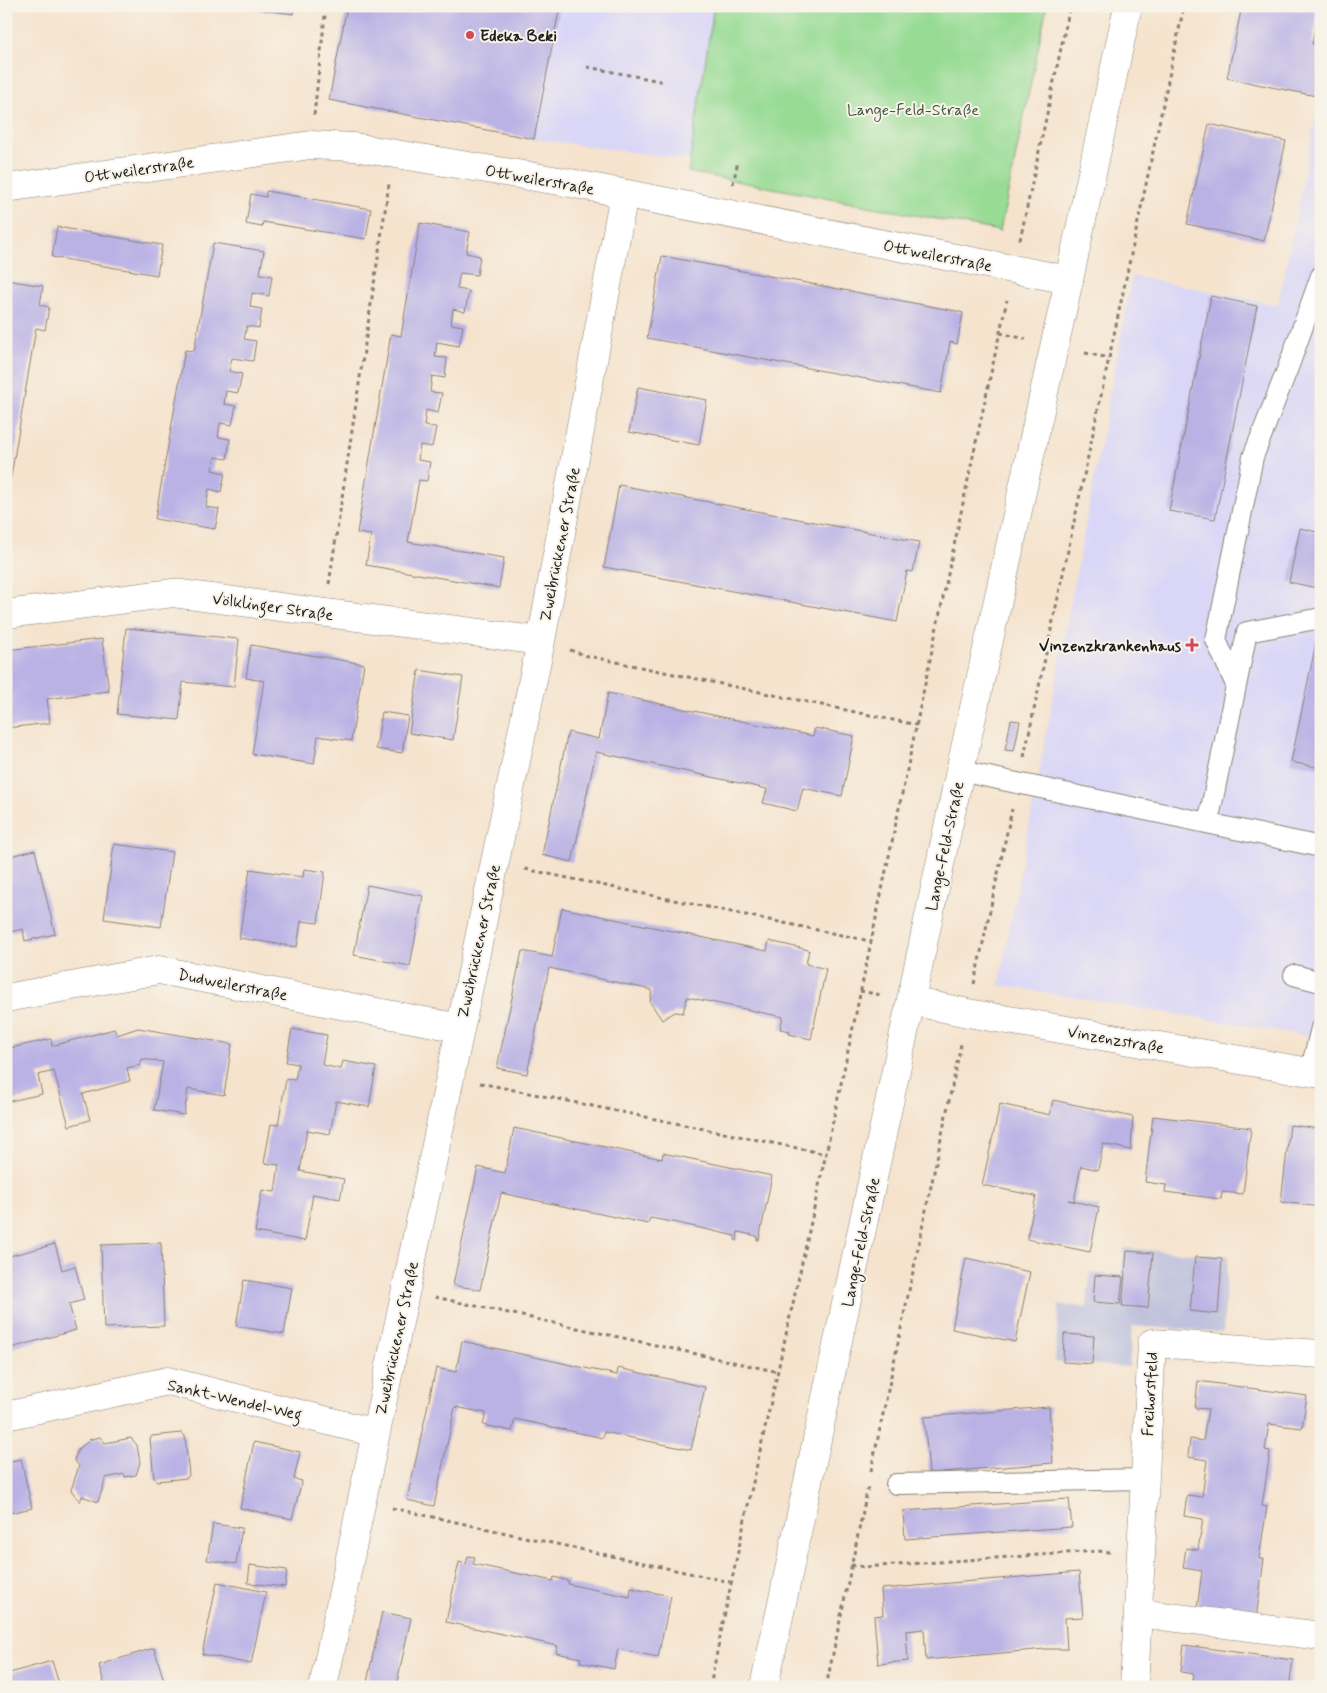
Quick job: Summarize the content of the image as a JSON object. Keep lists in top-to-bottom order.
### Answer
{
  "streets": {
    "street": [
      "Ottweilerstraße",
      "Zweibrückener Straße",
      "Völklinger Straße",
      "Lange-Feld-Straße",
      "Dudweilerstraße",
      "Vinzenzstraße",
      "Freihorstfeld",
      "Sankt-Wendel-Weg"
    ]
  },
  "crossings": [
    ["Ottweilerstraße", "Zweibrückener Straße"],
    ["Ottweilerstraße", "Lange-Feld-Straße"],
    ["Zweibrückener Straße", "Völklinger Straße"],
    ["Zweibrückener Straße", "Dudweilerstraße"],
    ["Zweibrückener Straße", "Sankt-Wendel-Weg"],
    ["Lange-Feld-Straße", "Vinzenzstraße"]
  ],
  "parks": ["Lange-Feld-Straße"],
  "places": {
    "other": ["Edeka Beki"],
    "health": ["Vinzenzkrankenhaus"]
  }
}
